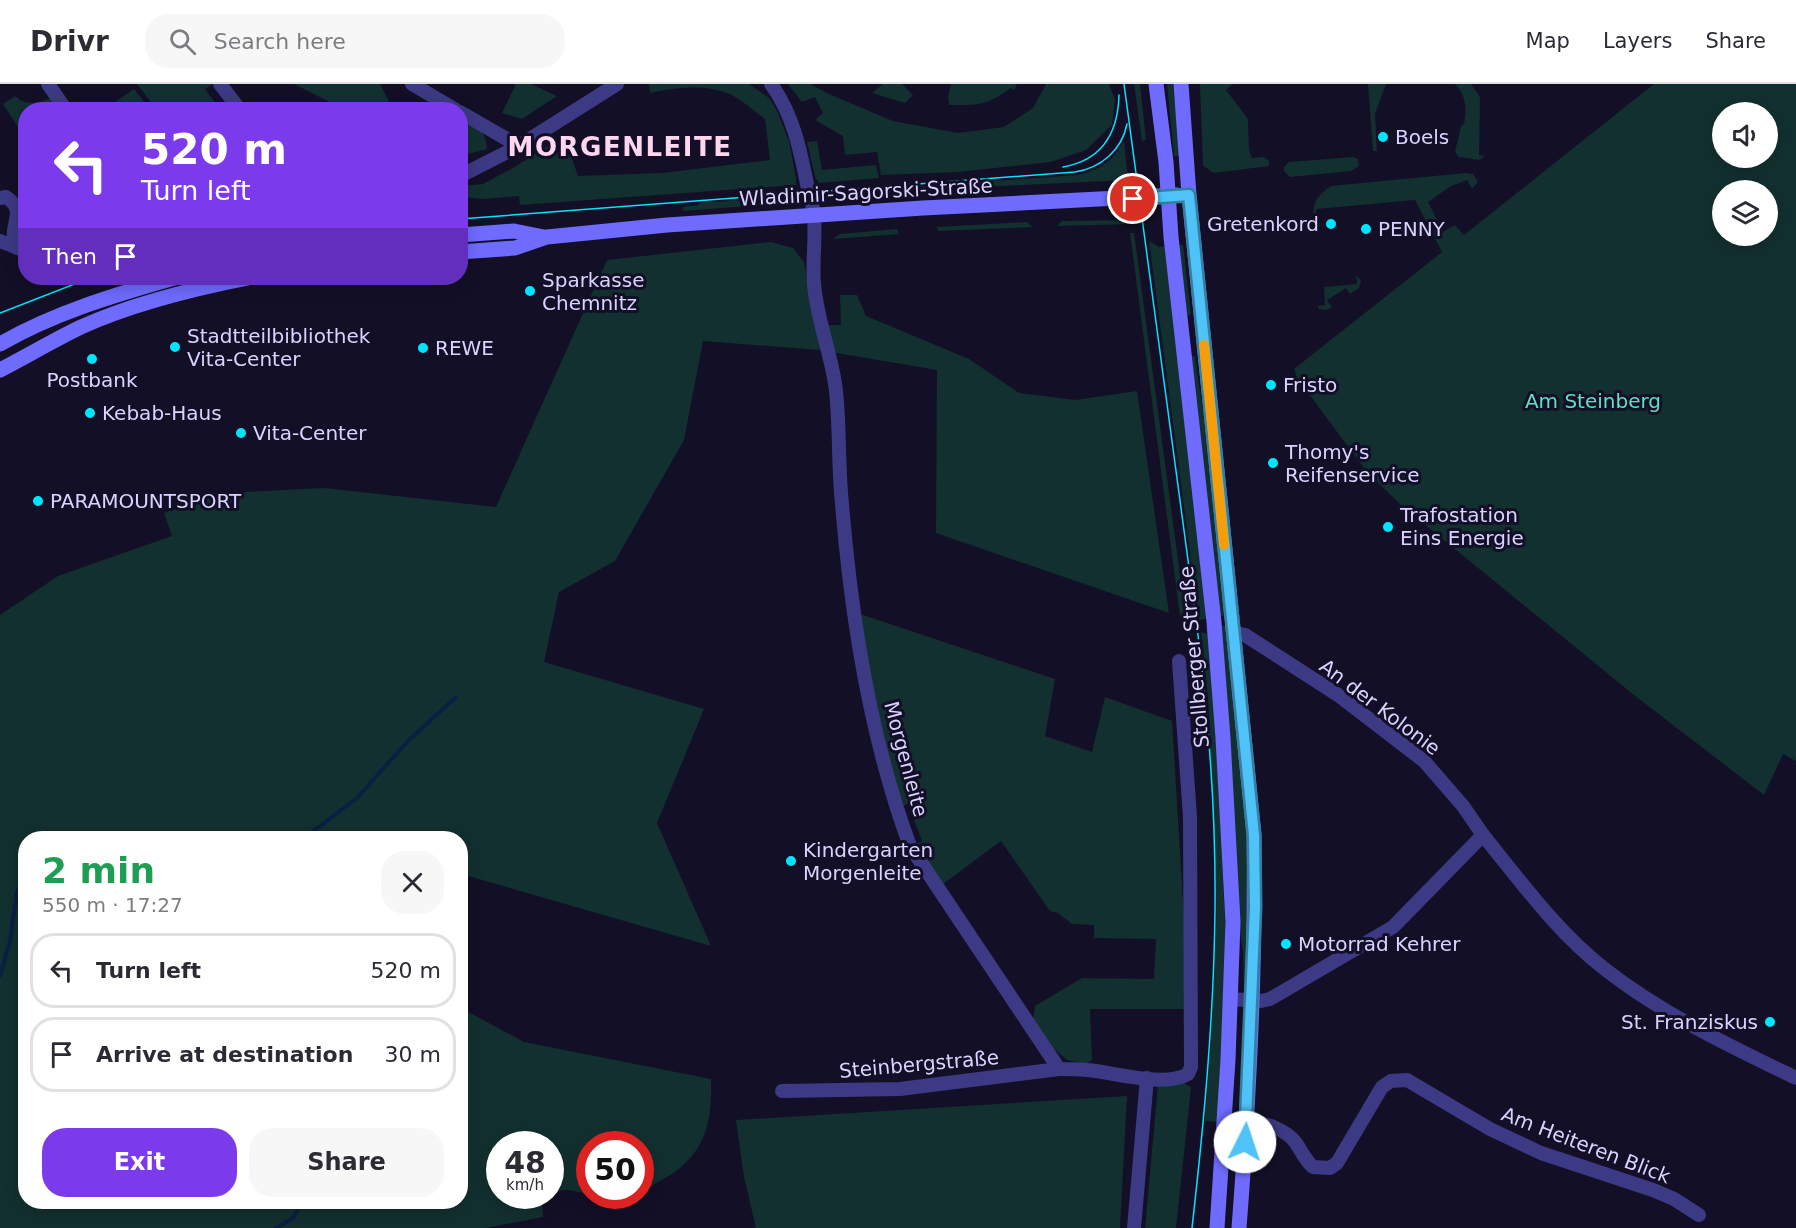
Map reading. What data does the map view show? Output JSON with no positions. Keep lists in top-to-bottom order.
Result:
{
  "streets": {
    "main road": ["Wladimir-Sagorski-Straße", "Stollberger Straße"],
    "street": [
      "An der Kolonie",
      "Morgenleite",
      "Steinbergstraße",
      "Am Heiteren Blick"
    ]
  },
  "crossings": [
    ["Wladimir-Sagorski-Straße", "Stollberger Straße"],
    ["Wladimir-Sagorski-Straße", "Morgenleite"],
    ["Stollberger Straße", "An der Kolonie"],
    ["Stollberger Straße", "Am Heiteren Blick"],
    ["Morgenleite", "Steinbergstraße"]
  ],
  "districts": ["MORGENLEITE"],
  "parks": ["Am Steinberg"],
  "places": [
    "Boels",
    "Gretenkord",
    "PENNY",
    "Sparkasse Chemnitz",
    "Stadtteilbibliothek Vita-Center",
    "REWE",
    "Postbank",
    "Fristo",
    "Kebab-Haus",
    "Vita-Center",
    "Thomy's Reifenservice",
    "PARAMOUNTSPORT",
    "Trafostation Eins Energie",
    "Kindergarten Morgenleite",
    "Motorrad Kehrer",
    "St. Franziskus"
  ],
  "page": {
    "header": "Drivr",
    "search": "Search here",
    "nav": ["Map", "Layers", "Share"],
    "turn": ["520 m", "Turn left"],
    "then": "Then",
    "heading": ["2 min", "550 m · 17:27"],
    "list": [
      {
        "name": "Turn left",
        "value": "520 m"
      },
      {
        "name": "Arrive at destination",
        "value": "30 m"
      }
    ],
    "buttons": ["Exit", "Share"],
    "speed": "48 km/h",
    "limit": "50"
  }
}
